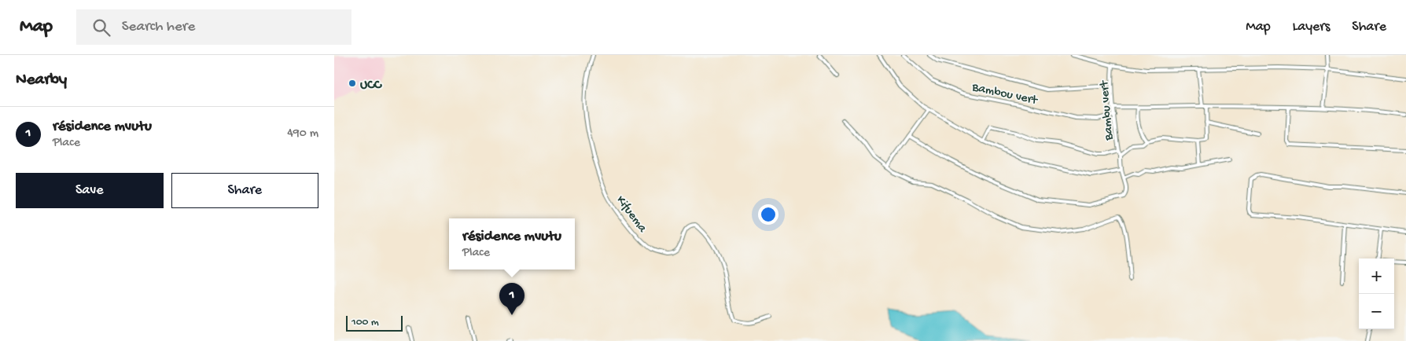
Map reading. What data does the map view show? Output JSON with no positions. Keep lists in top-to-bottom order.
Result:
{
  "streets": {
    "street": ["Bambou vert", "Bambu vert", "Kifuema"]
  },
  "crossings": [
    ["Bambou vert", "Bambu vert"]
  ],
  "places": ["UCC"],
  "scale_bar": "100 m",
  "page": {
    "header": "Map",
    "search": "Search here",
    "nav": ["Map", "Layers", "Share"],
    "heading": "Nearby",
    "list": [
      {
        "mark": "1",
        "name": "résidence mvutu",
        "note": "Place",
        "value": "490 m"
      }
    ],
    "buttons": ["Save", "Share"],
    "popup": ["résidence mvutu", "Place"],
    "map_buttons": ["+", "−"],
    "pins": "1",
    "scale": "100 m"
  }
}
